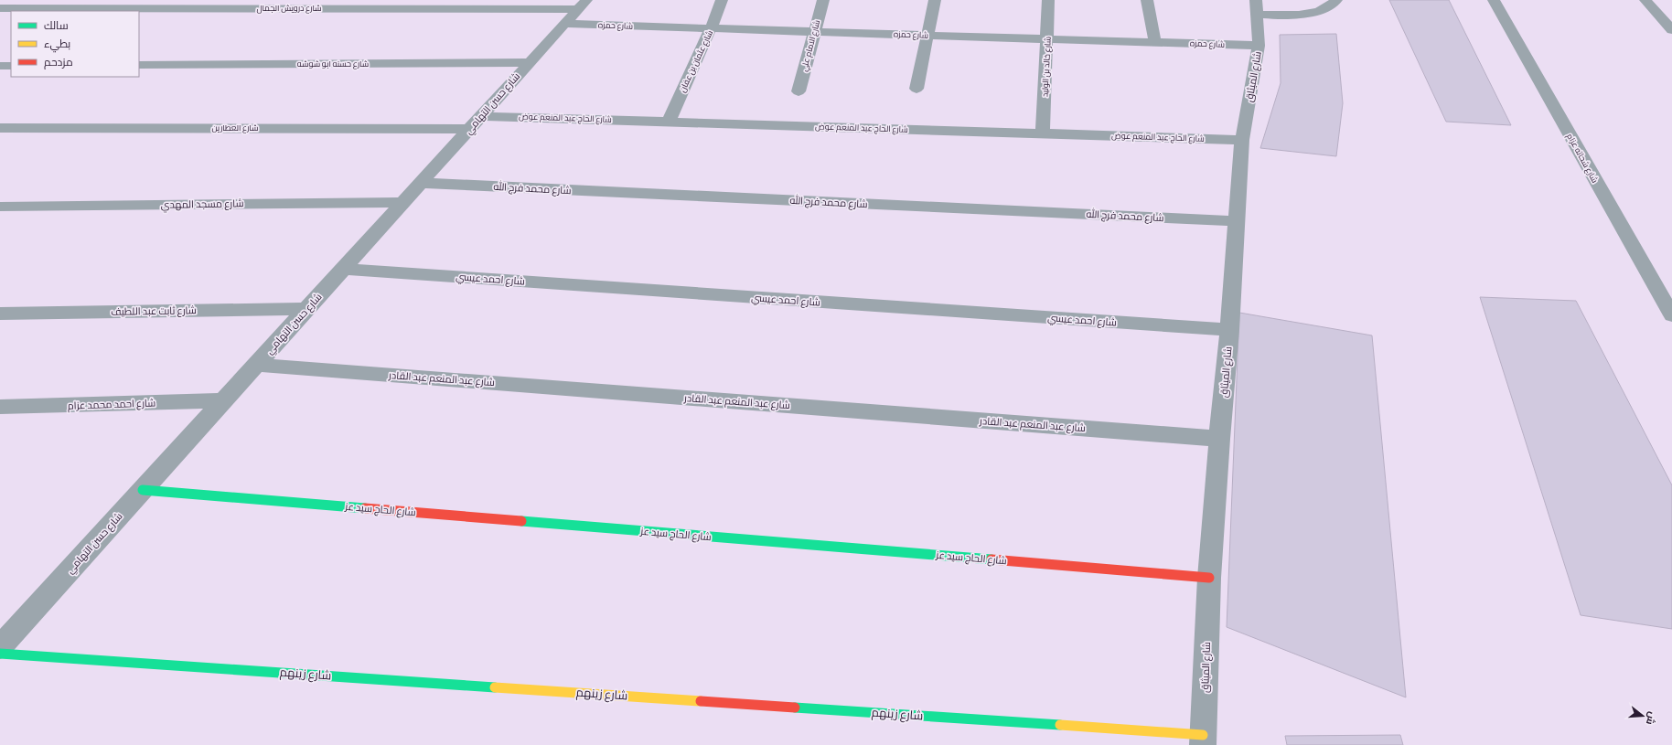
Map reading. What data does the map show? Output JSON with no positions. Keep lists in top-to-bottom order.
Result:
{
  "streets": {
    "street": [
      "شارع درويش الجمال",
      "شارع حمزه",
      "شارع الامام علي",
      "شارع عثمان بن عفان",
      "شارع حسنه ابو شوشه",
      "شارع خالد بن الوليد",
      "شارع الميثاق",
      "شارع حسن التهامي",
      "شارع الحاج عبد المنعم عوض",
      "شارع العطارين",
      "شارع شحاته عزام",
      "شارع محمد فرج الله",
      "شارع مسجد المهدي",
      "شارع احمد عيسي",
      "شارع ثابت عبد اللطيف",
      "شارع عبد المنعم عبد القادر",
      "شارع احمد محمد عزام",
      "شارع الحاج سيد عز",
      "شارع زينهم"
    ]
  },
  "crossings": [
    ["شارع درويش الجمال", "شارع حسن التهامي"],
    ["شارع حمزه", "شارع الامام علي"],
    ["شارع حمزه", "شارع عثمان بن عفان"],
    ["شارع حمزه", "شارع خالد بن الوليد"],
    ["شارع حمزه", "شارع الميثاق"],
    ["شارع حمزه", "شارع حسن التهامي"],
    ["شارع عثمان بن عفان", "شارع الحاج عبد المنعم عوض"],
    ["شارع حسنه ابو شوشه", "شارع حسن التهامي"],
    ["شارع خالد بن الوليد", "شارع الحاج عبد المنعم عوض"],
    ["شارع الميثاق", "شارع الحاج عبد المنعم عوض"],
    ["شارع الميثاق", "شارع محمد فرج الله"],
    ["شارع الميثاق", "شارع احمد عيسي"],
    ["شارع الميثاق", "شارع عبد المنعم عبد القادر"],
    ["شارع الميثاق", "شارع الحاج سيد عز"],
    ["شارع الميثاق", "شارع زينهم"],
    ["شارع حسن التهامي", "شارع الحاج عبد المنعم عوض"],
    ["شارع حسن التهامي", "شارع العطارين"],
    ["شارع حسن التهامي", "شارع محمد فرج الله"],
    ["شارع حسن التهامي", "شارع مسجد المهدي"],
    ["شارع حسن التهامي", "شارع احمد عيسي"],
    ["شارع حسن التهامي", "شارع ثابت عبد اللطيف"],
    ["شارع حسن التهامي", "شارع عبد المنعم عبد القادر"],
    ["شارع حسن التهامي", "شارع احمد محمد عزام"],
    ["شارع حسن التهامي", "شارع الحاج سيد عز"],
    ["شارع الحاج عبد المنعم عوض", "شارع العطارين"]
  ],
  "legend": ["سالك", "بطيء", "مزدحم"],
  "north": "right"
}
